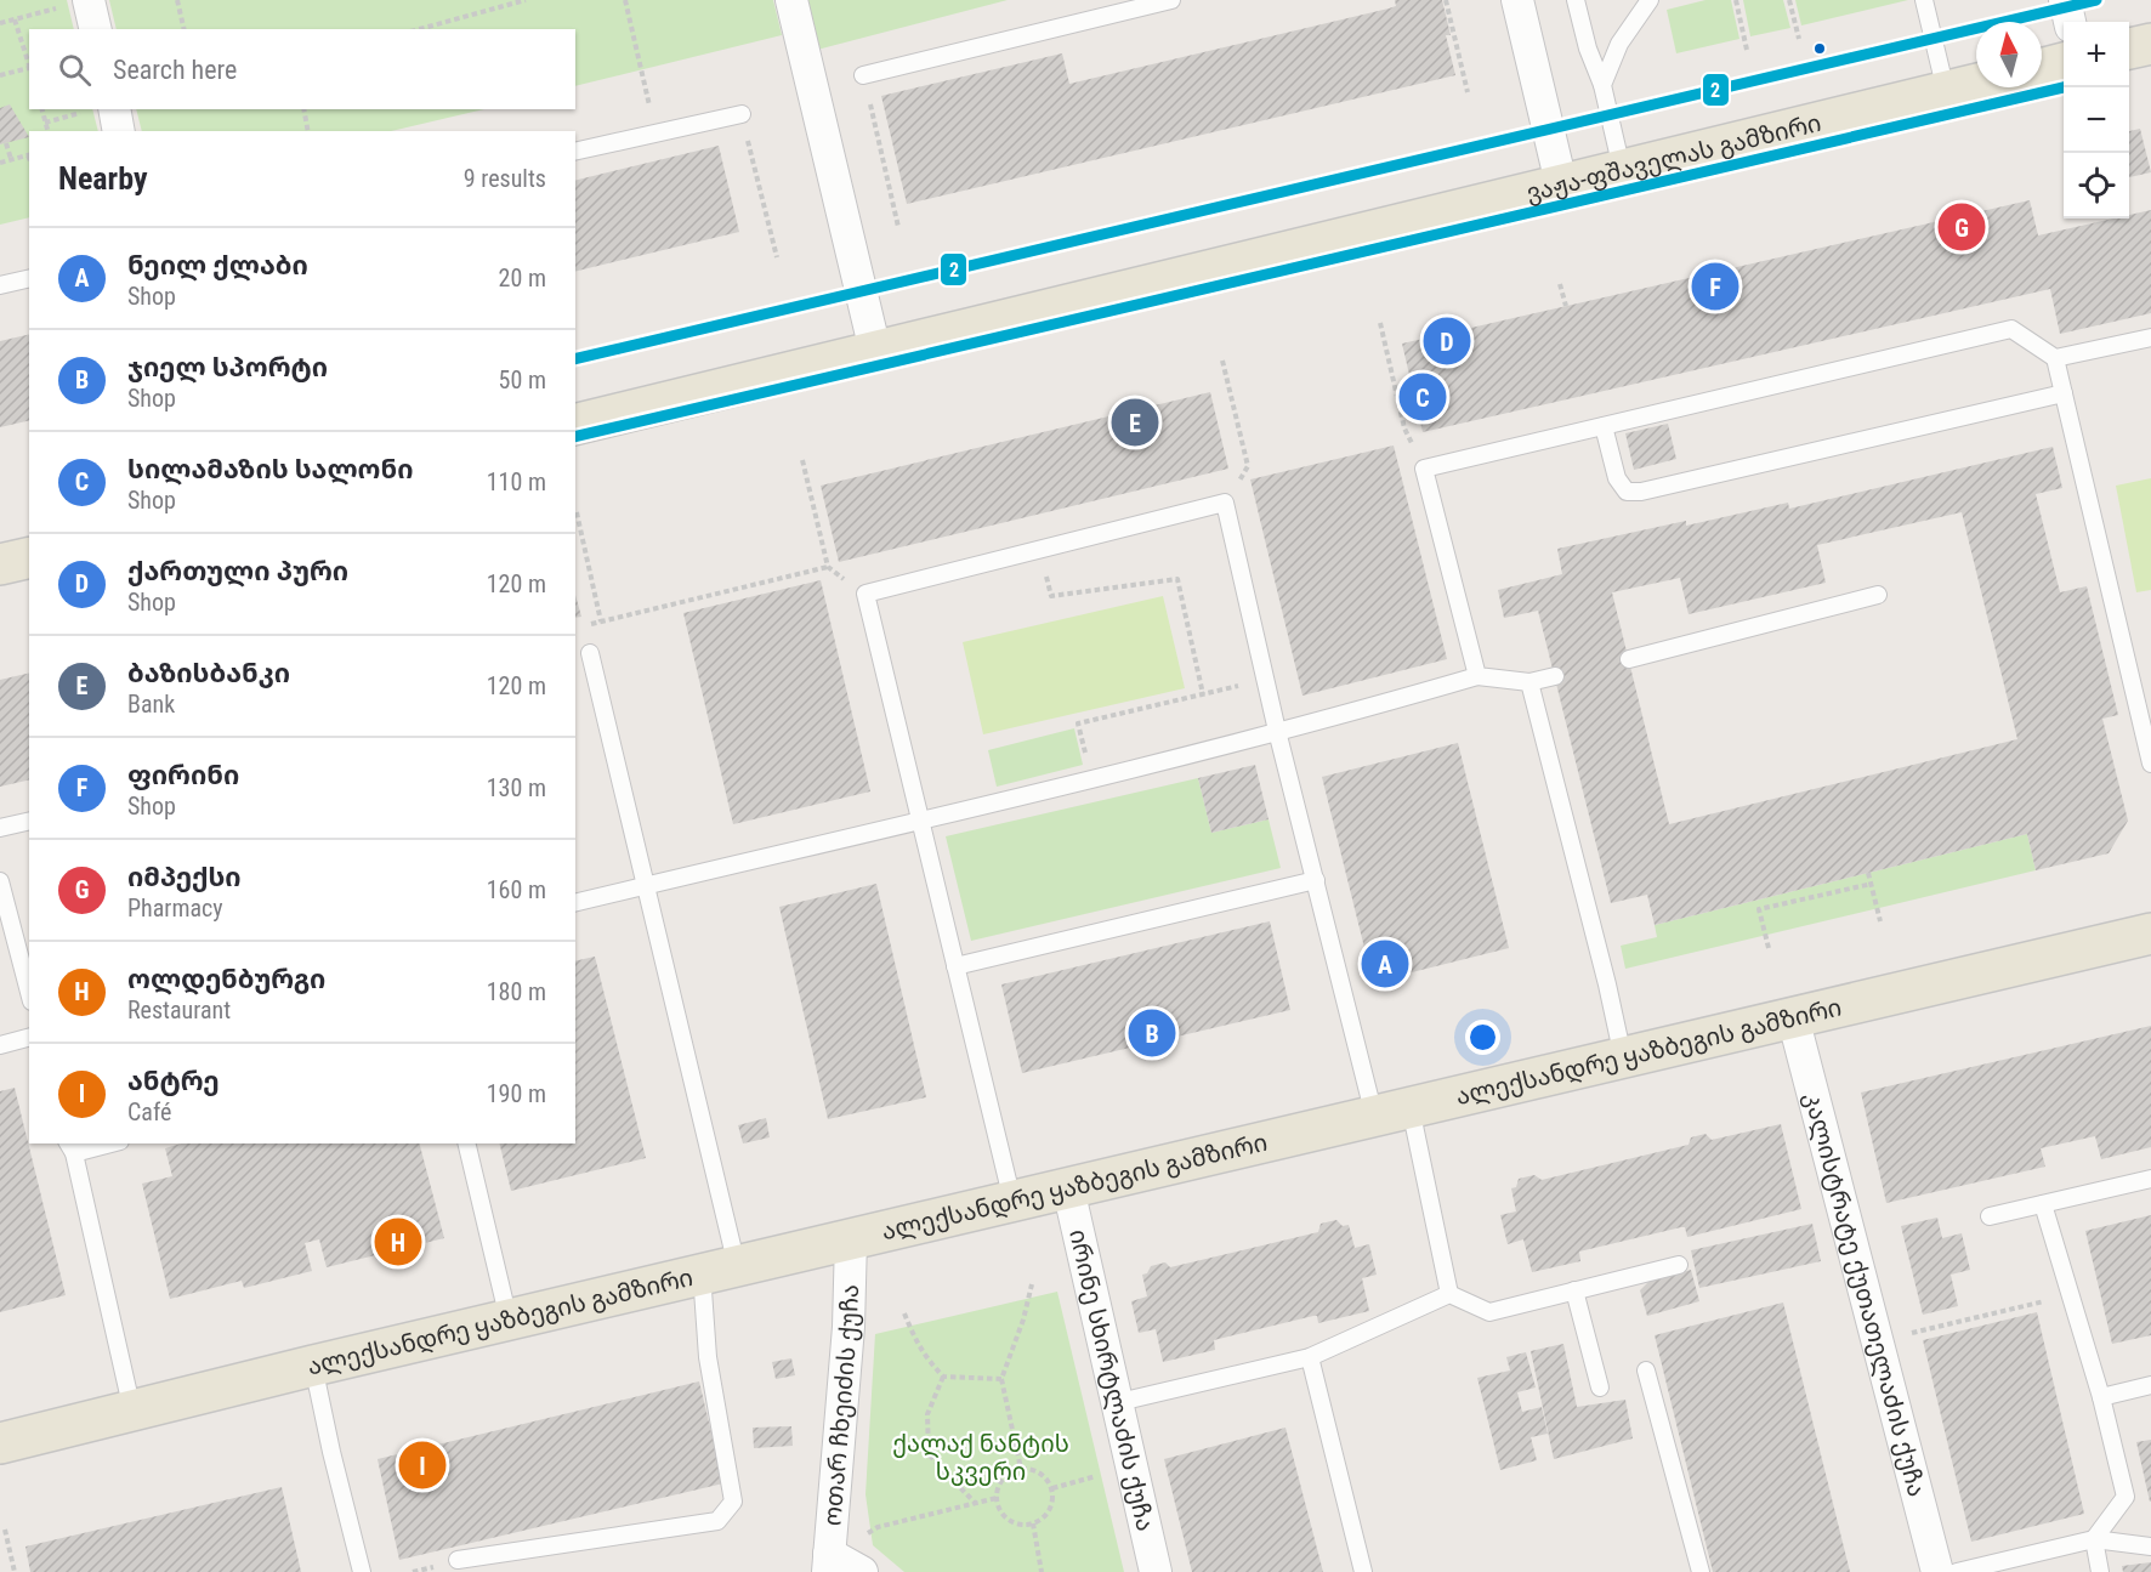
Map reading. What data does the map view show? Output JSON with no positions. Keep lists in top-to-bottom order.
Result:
{
  "streets": {
    "main road": ["ვაჟა-ფშაველას გამზირი", "ალექსანდრე ყაზბეგის გამზირი"],
    "street": ["კალისტრატე ქუთათელაძის ქუჩა", "ირინე სხირტლაძის ქუჩა", "ოთარ ჩხეიძის ქუჩა"]
  },
  "crossings": [
    ["ალექსანდრე ყაზბეგის გამზირი", "კალისტრატე ქუთათელაძის ქუჩა"],
    ["ალექსანდრე ყაზბეგის გამზირი", "ირინე სხირტლაძის ქუჩა"],
    ["ალექსანდრე ყაზბეგის გამზირი", "ოთარ ჩხეიძის ქუჩა"]
  ],
  "parks": ["ქალაქ ნანტის სკვერი"],
  "lines": ["transit line 2"],
  "north": "top",
  "page": {
    "map_buttons": ["+", "−"],
    "search": "Search here",
    "heading": ["Nearby", "9 results"],
    "pins": [
      "G",
      "F",
      "D",
      "C",
      "E",
      "A",
      "B",
      "H",
      "I"
    ],
    "list": [
      {
        "mark": "A",
        "name": "ნეილ ქლაბი",
        "note": "Shop",
        "value": "20 m"
      },
      {
        "mark": "B",
        "name": "ჯიელ სპორტი",
        "note": "Shop",
        "value": "50 m"
      },
      {
        "mark": "C",
        "name": "სილამაზის სალონი",
        "note": "Shop",
        "value": "110 m"
      },
      {
        "mark": "D",
        "name": "ქართული პური",
        "note": "Shop",
        "value": "120 m"
      },
      {
        "mark": "E",
        "name": "ბაზისბანკი",
        "note": "Bank",
        "value": "120 m"
      },
      {
        "mark": "F",
        "name": "ფირინი",
        "note": "Shop",
        "value": "130 m"
      },
      {
        "mark": "G",
        "name": "იმპექსი",
        "note": "Pharmacy",
        "value": "160 m"
      },
      {
        "mark": "H",
        "name": "ოლდენბურგი",
        "note": "Restaurant",
        "value": "180 m"
      },
      {
        "mark": "I",
        "name": "ანტრე",
        "note": "Café",
        "value": "190 m"
      }
    ]
  }
}
